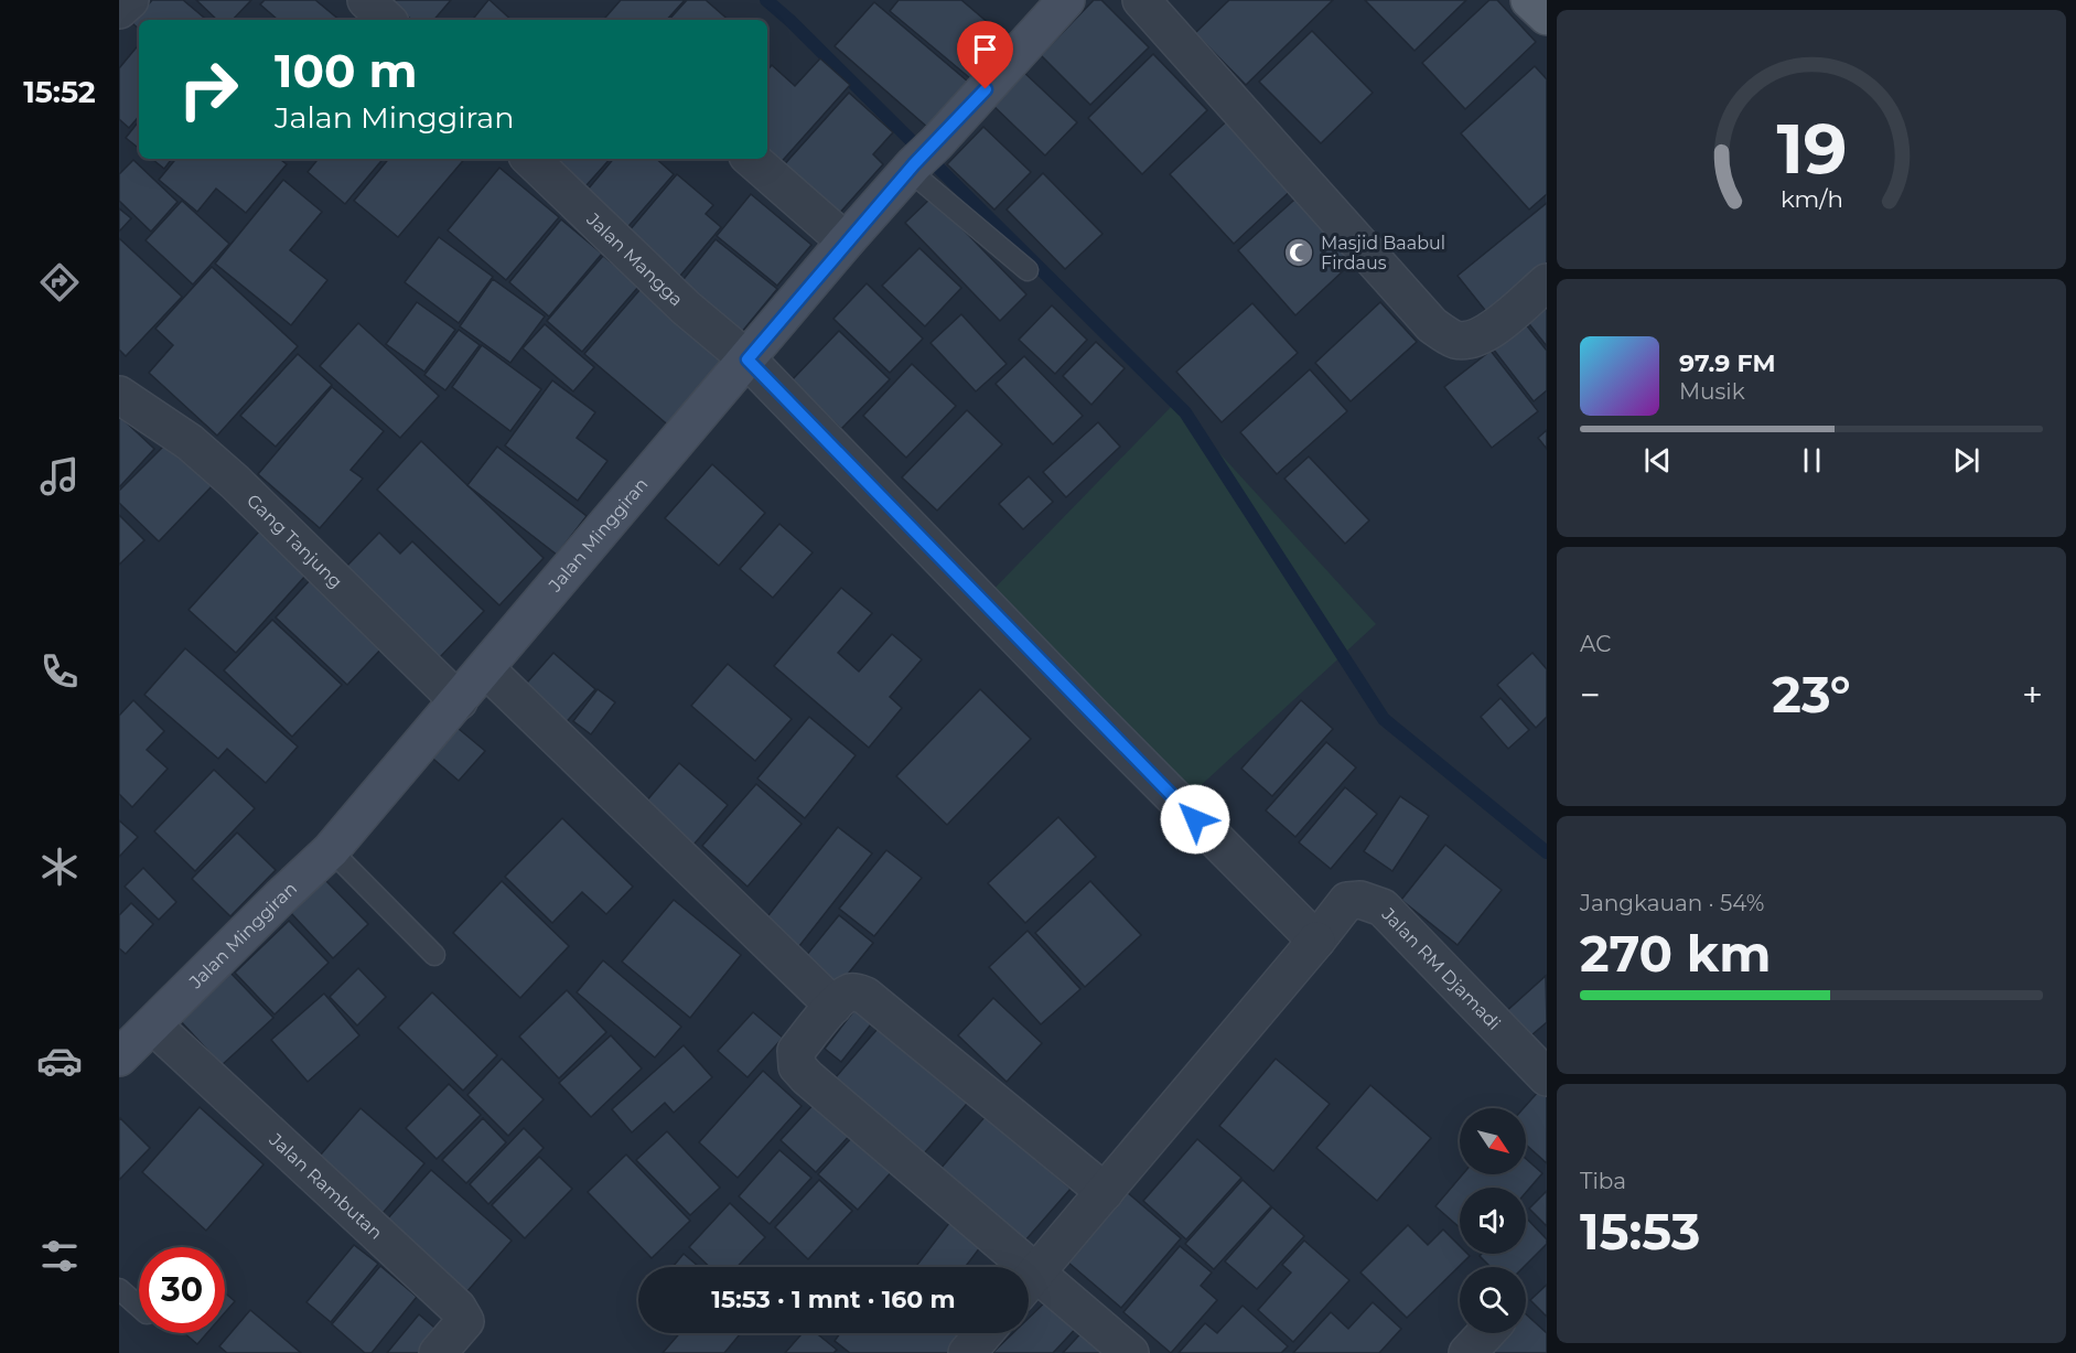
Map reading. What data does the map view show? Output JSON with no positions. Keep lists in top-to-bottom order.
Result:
{
  "streets": {
    "street": [
      "Jalan Mangga",
      "Jalan Minggiran",
      "Gang Tanjung",
      "Jalan RM Djamadi",
      "Jalan Rambutan"
    ]
  },
  "crossings": [
    ["Jalan Mangga", "Jalan Minggiran"],
    ["Jalan Minggiran", "Gang Tanjung"],
    ["Jalan Minggiran", "Jalan Rambutan"]
  ],
  "places": {
    "mosque": ["Masjid Baabul Firdaus"]
  },
  "north": "bottom right",
  "page": {
    "tabs": "15:52",
    "turn": ["100 m", "Jalan Minggiran"],
    "song": ["97.9 FM", "Musik"],
    "tile": [
      "AC",
      ["Jangkauan · 54%", "270 km"],
      ["Tiba", "15:53"]
    ],
    "heat": ["−", "23°", "+"],
    "limit": "30",
    "trip": "15:53 · 1 mnt · 160 m",
    "gauge": ["19", "km/h"]
  }
}
